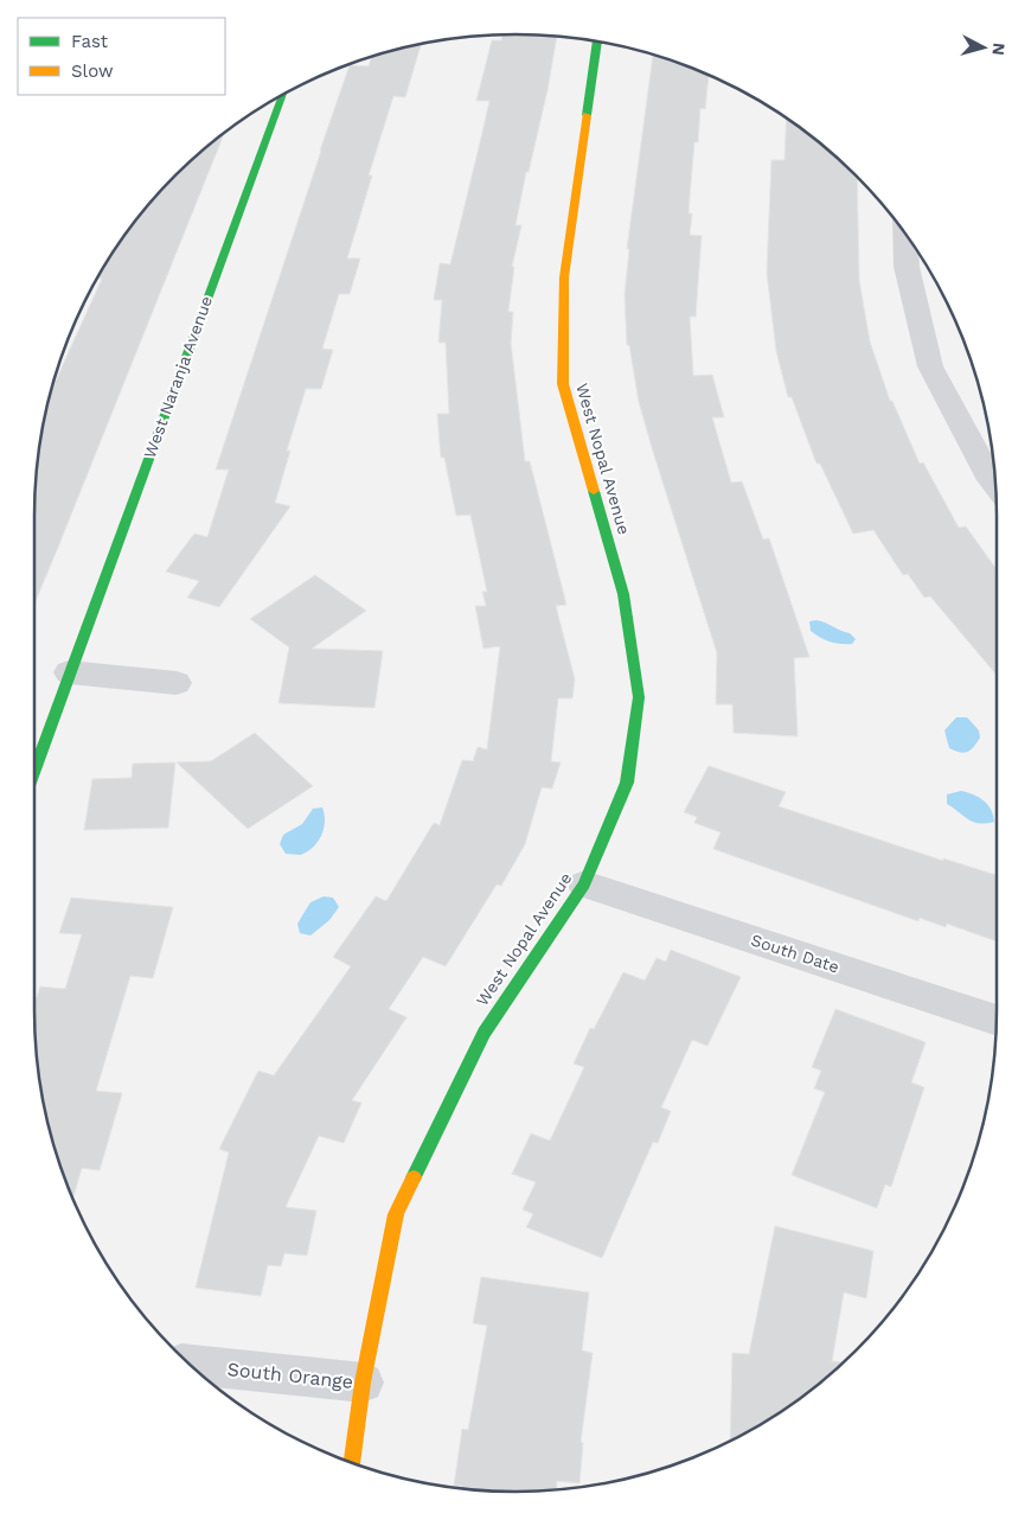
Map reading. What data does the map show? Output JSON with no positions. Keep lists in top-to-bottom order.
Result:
{
  "streets": {
    "street": [
      "West Naranja Avenue",
      "West Nopal Avenue",
      "South Date",
      "South Orange"
    ]
  },
  "crossings": [
    ["West Nopal Avenue", "South Date"],
    ["West Nopal Avenue", "South Orange"]
  ],
  "legend": ["Fast", "Slow"],
  "north": "right"
}
